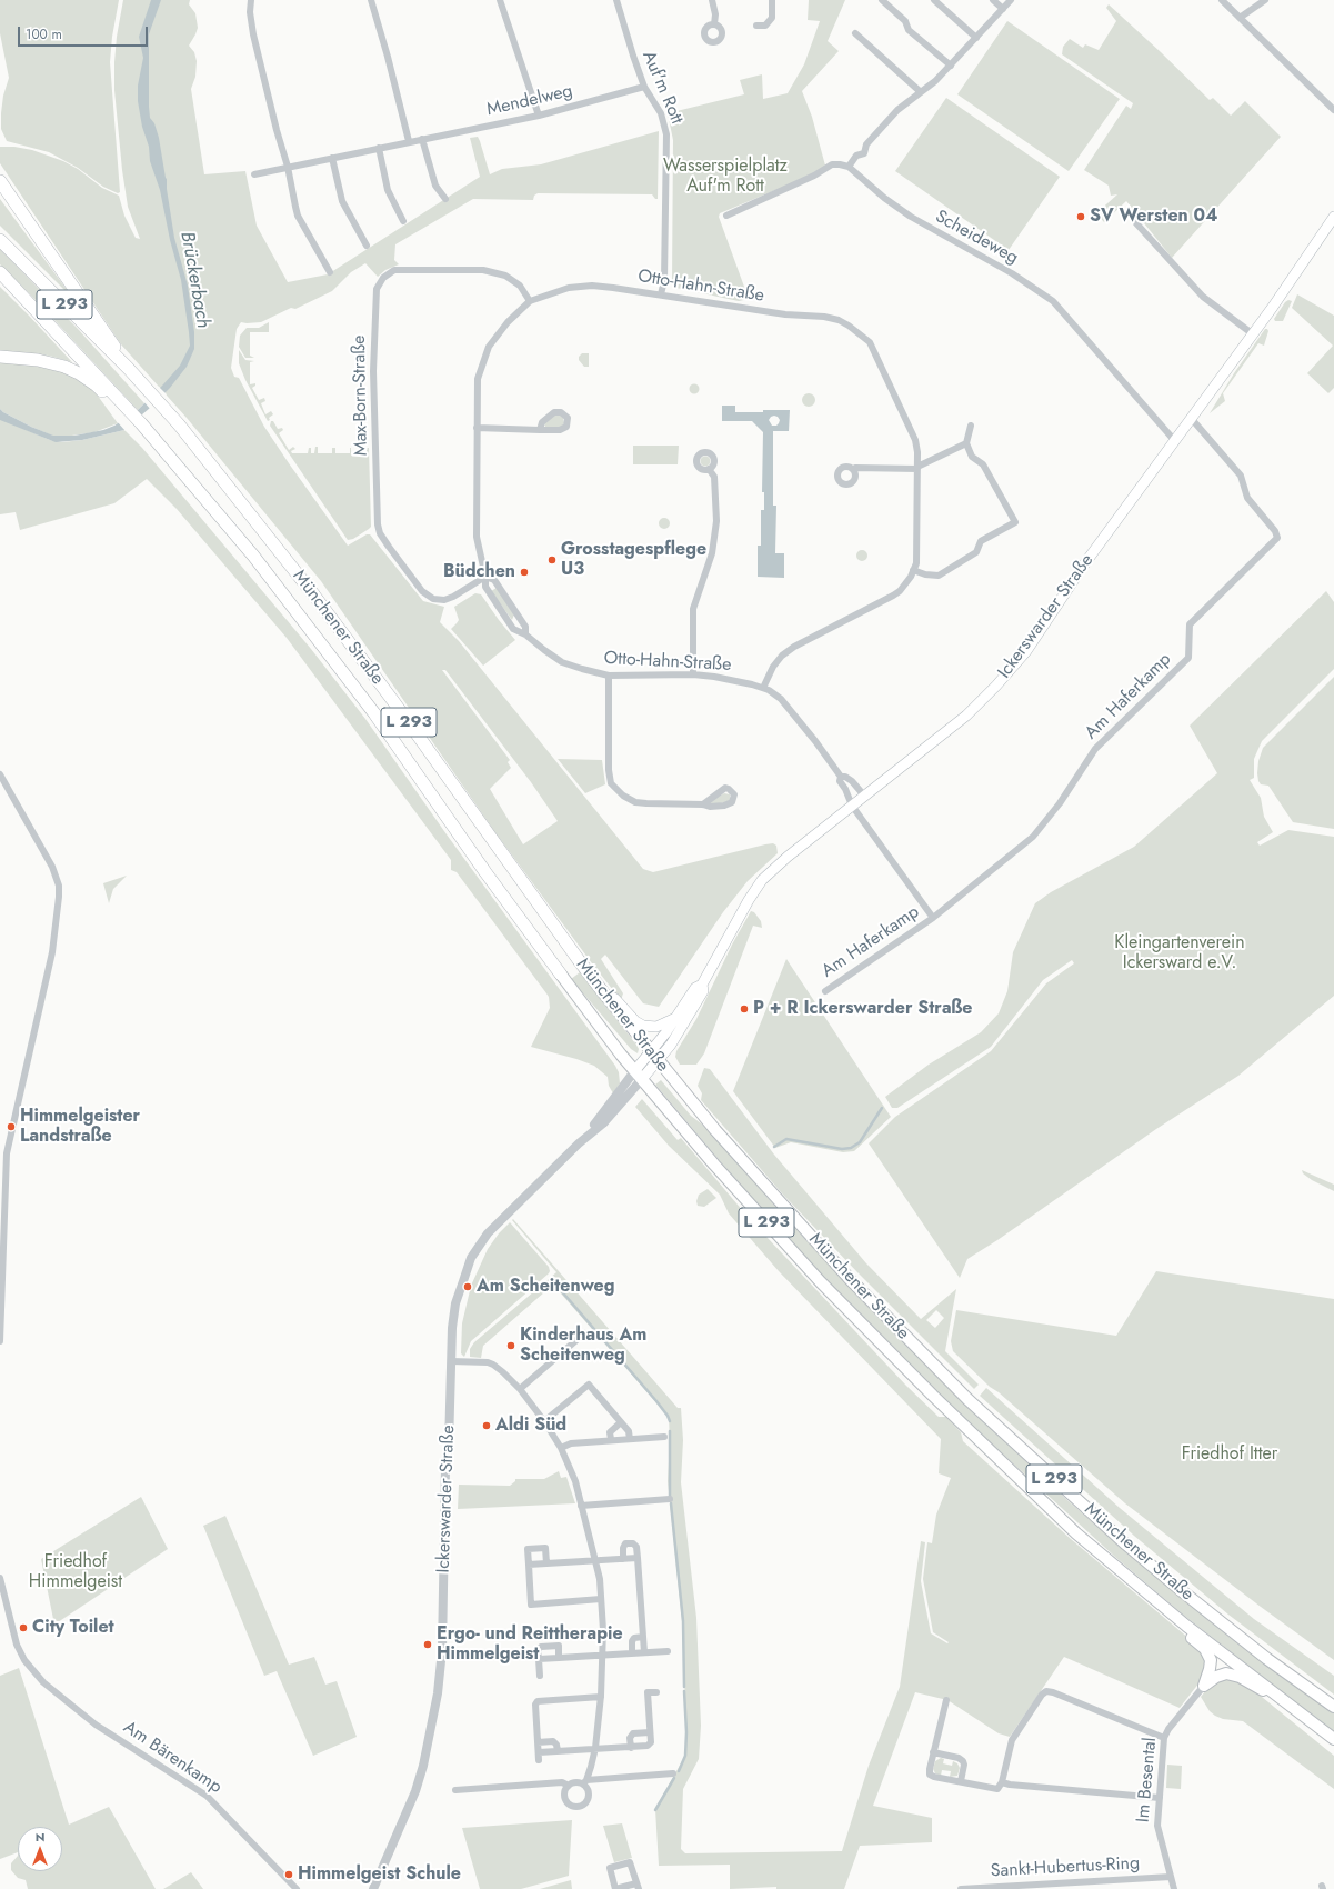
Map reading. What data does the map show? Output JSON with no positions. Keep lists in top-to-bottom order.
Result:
{
  "streets": {
    "highway": ["L 293", "Münchener Straße"],
    "main road": ["Ickerswarder Straße"],
    "street": [
      "Auf'm Rott",
      "Mendelweg",
      "Scheideweg",
      "Otto-Hahn-Straße",
      "Max-Born-Straße",
      "Am Haferkamp",
      "Am Bärenkamp",
      "Im Besental",
      "Sankt-Hubertus-Ring"
    ]
  },
  "crossings": [
    ["Auf'm Rott", "Mendelweg"],
    ["Auf'm Rott", "Otto-Hahn-Straße"],
    ["Scheideweg", "Ickerswarder Straße"],
    ["Otto-Hahn-Straße", "Max-Born-Straße"],
    ["Otto-Hahn-Straße", "Ickerswarder Straße"],
    ["Otto-Hahn-Straße", "Am Haferkamp"],
    ["Ickerswarder Straße", "Münchener Straße"],
    ["Ickerswarder Straße", "Am Haferkamp"],
    ["Im Besental", "Sankt-Hubertus-Ring"]
  ],
  "water": ["Brückerbach"],
  "parks": [
    "Wasserspielplatz Auf'm Rott",
    "Kleingartenverein Ickersward e.V.",
    "Friedhof Itter",
    "Friedhof Himmelgeist"
  ],
  "places": [
    "SV Wersten 04",
    "Grosstagespflege U3",
    "Büdchen",
    "P + R Ickerswarder Straße",
    "Himmelgeister Landstraße",
    "Am Scheitenweg",
    "Kinderhaus Am Scheitenweg",
    "Aldi Süd",
    "City Toilet",
    "Ergo- und Reittherapie Himmelgeist",
    "Himmelgeist Schule"
  ],
  "scale_bar": "100 m",
  "north": "top"
}
